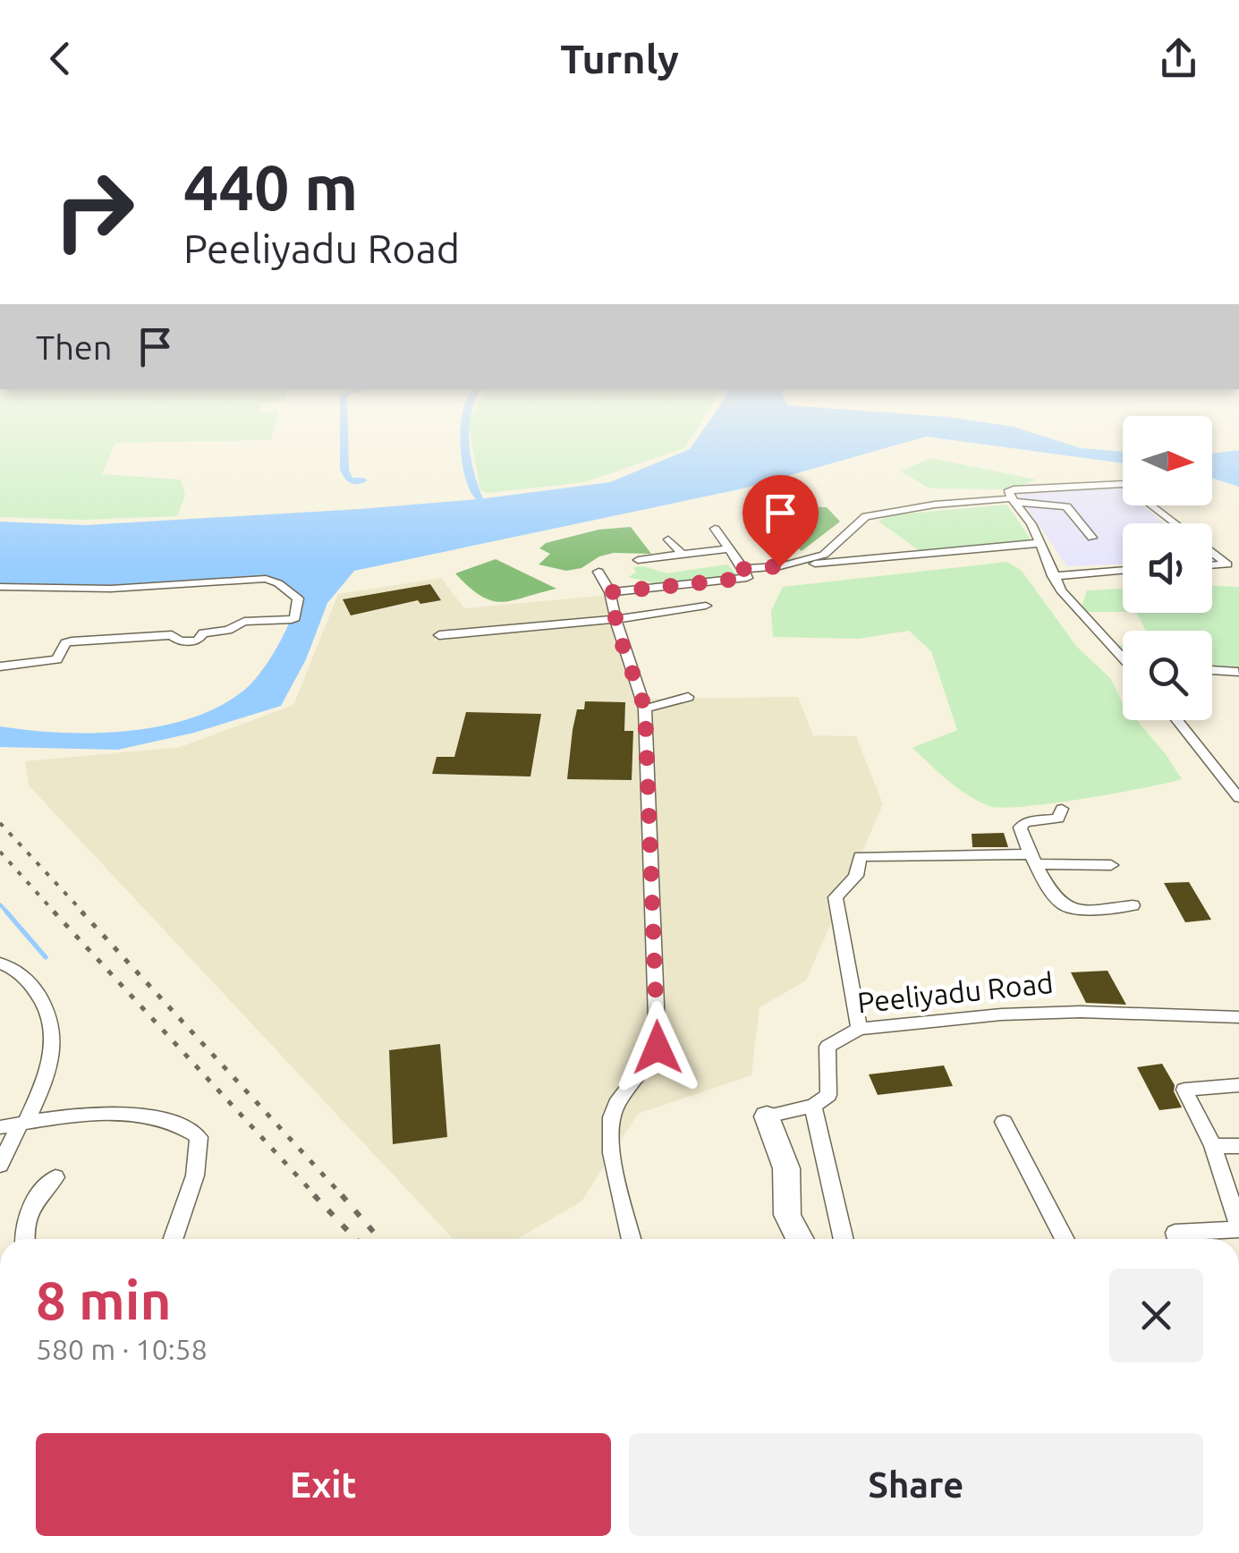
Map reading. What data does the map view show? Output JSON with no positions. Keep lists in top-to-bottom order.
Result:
{
  "streets": {
    "street": ["Peeliyadu Road"]
  },
  "north": "right",
  "page": {
    "header": "Turnly",
    "turn": ["440 m", "Peeliyadu Road"],
    "then": "Then",
    "heading": ["8 min", "580 m · 10:58"],
    "buttons": ["Exit", "Share"]
  }
}
